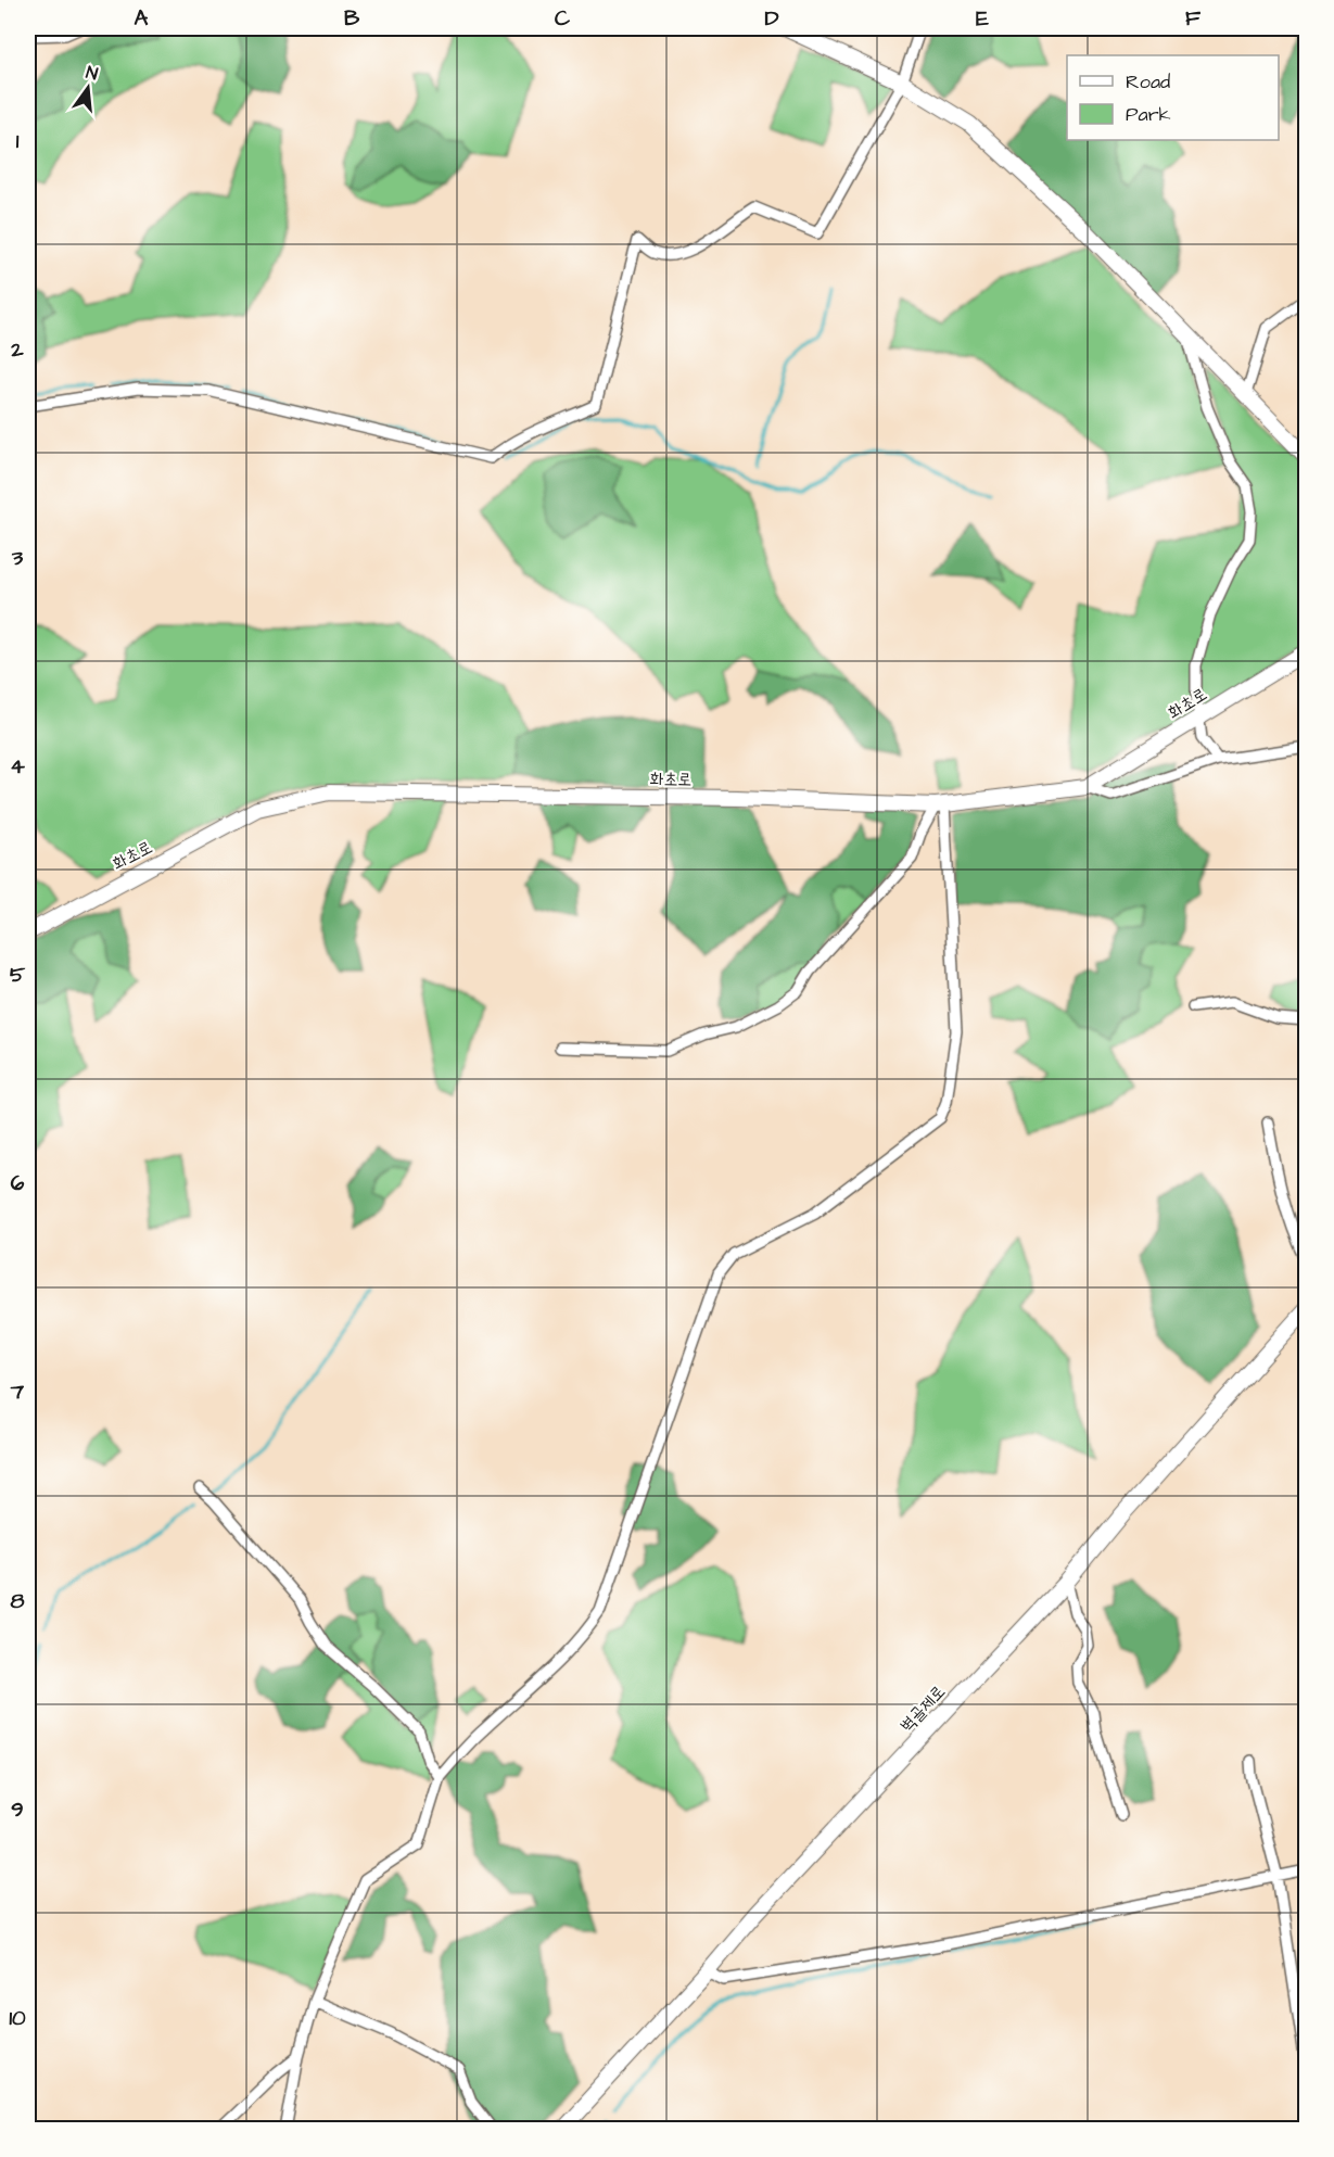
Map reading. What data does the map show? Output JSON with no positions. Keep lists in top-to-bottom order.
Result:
{
  "streets": {
    "street": ["화초로", "벽골제로"]
  },
  "legend": ["Road", "Park"],
  "north": "top",
  "grid": {
    "columns": [
      "A",
      "B",
      "C",
      "D",
      "E",
      "F"
    ],
    "rows": [
      "1",
      "2",
      "3",
      "4",
      "5",
      "6",
      "7",
      "8",
      "9",
      "10"
    ]
  }
}
